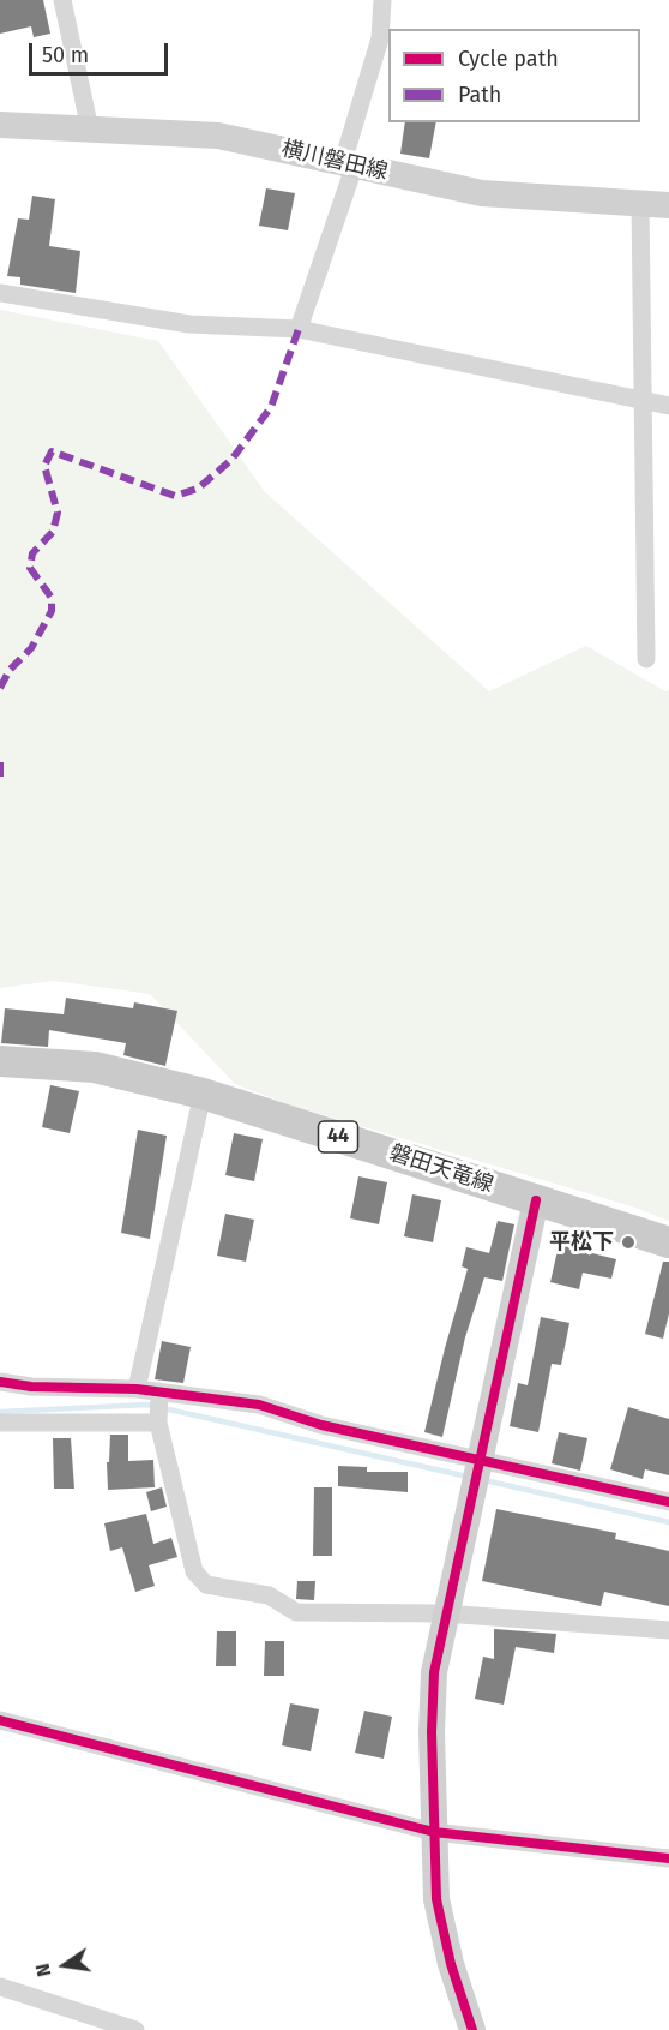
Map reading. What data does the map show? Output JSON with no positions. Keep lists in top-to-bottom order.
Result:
{
  "streets": {
    "main road": ["44", "磐田天竜線"],
    "street": ["横川磐田線"]
  },
  "places": ["平松下"],
  "legend": ["Cycle path", "Path"],
  "scale_bar": "50 m",
  "north": "left"
}
